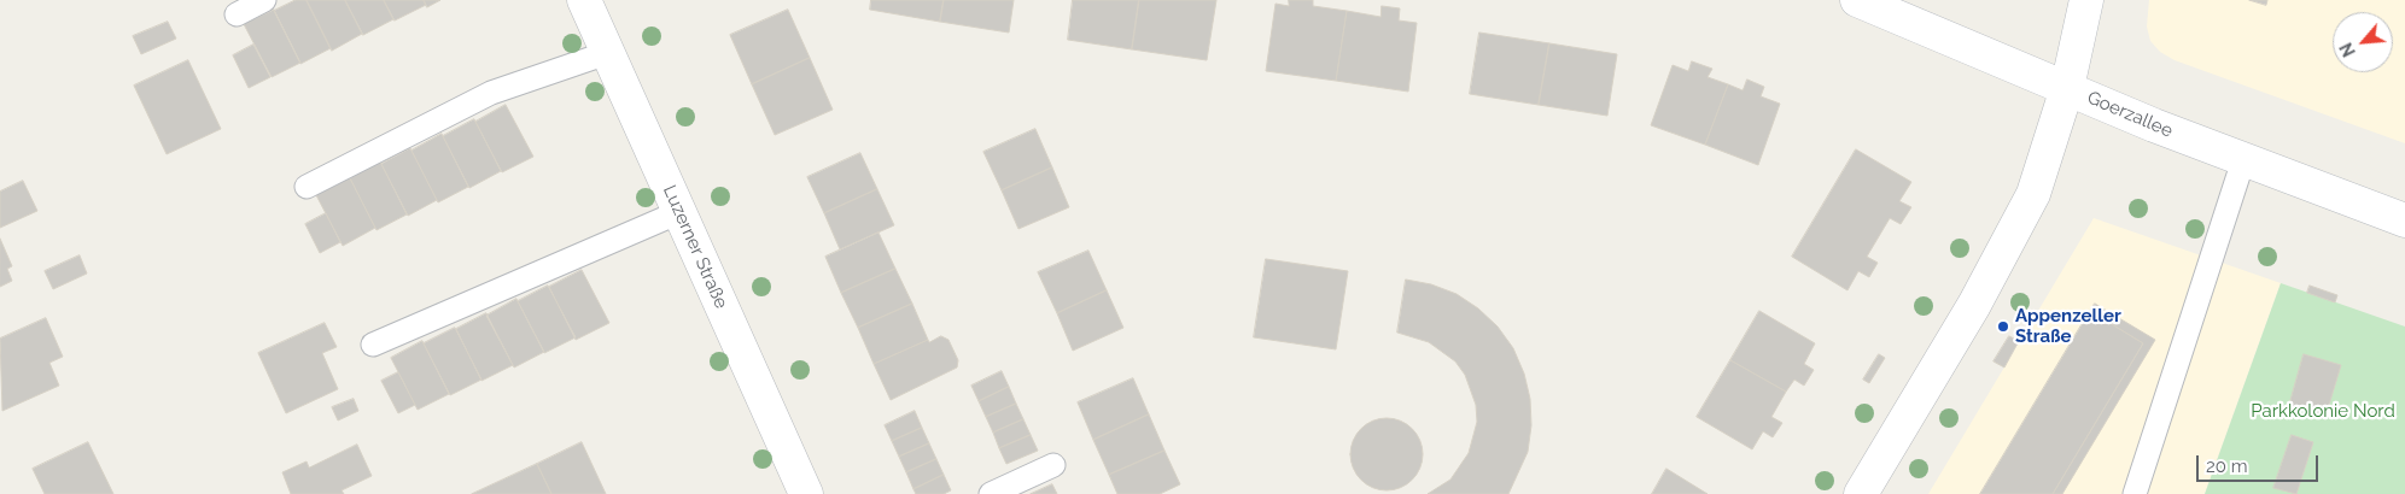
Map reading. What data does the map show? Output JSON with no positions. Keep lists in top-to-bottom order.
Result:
{
  "streets": {
    "street": ["Goerzallee", "Luzerner Straße"]
  },
  "parks": ["Parkkolonie Nord"],
  "places": ["Appenzeller Straße"],
  "scale_bar": "20 m",
  "north": "bottom left"
}
